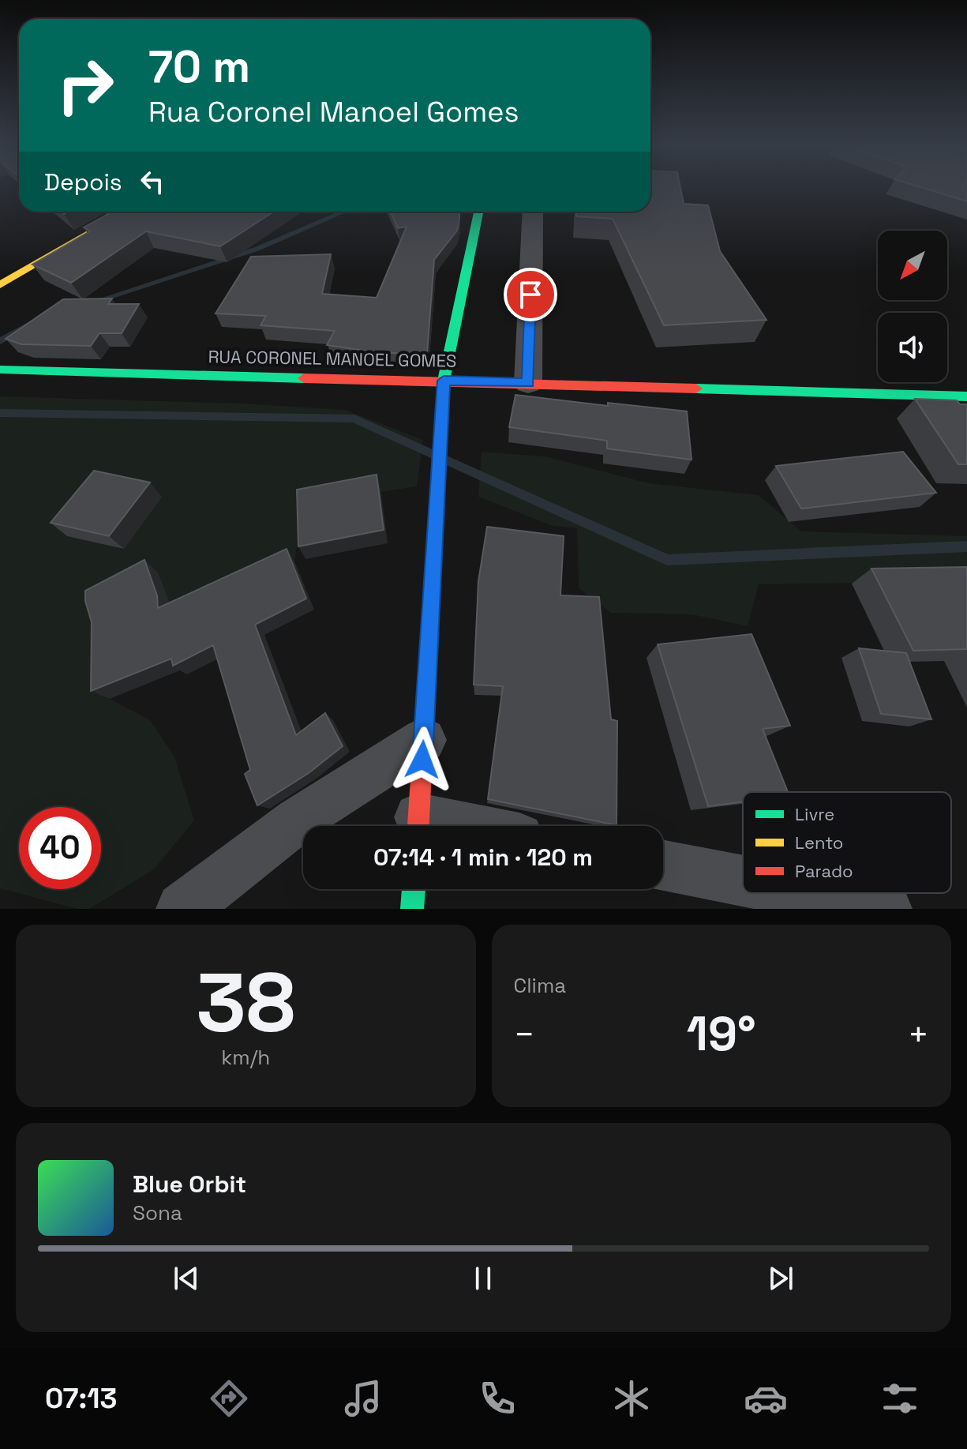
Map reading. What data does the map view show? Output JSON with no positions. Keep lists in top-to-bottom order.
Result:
{
  "streets": {
    "street": ["RUA CORONEL MANOEL GOMES"]
  },
  "legend": ["Livre", "Lento", "Parado"],
  "north": "bottom left",
  "page": {
    "turn": ["70 m", "Rua Coronel Manoel Gomes"],
    "then": "Depois",
    "limit": "40",
    "trip": "07:14 · 1 min · 120 m",
    "tile": [
      ["38", "km/h"],
      "Clima"
    ],
    "heat": ["−", "19°", "+"],
    "song": ["Blue Orbit", "Sona"],
    "tabs": "07:13"
  }
}
